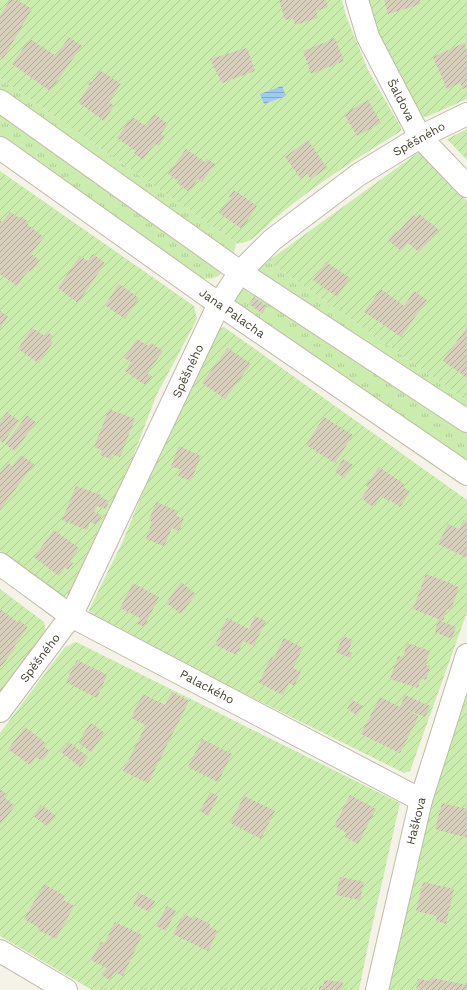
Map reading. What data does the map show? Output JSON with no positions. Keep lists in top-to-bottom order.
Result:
{
  "streets": {
    "street": [
      "Šaldova",
      "Spěšného",
      "Jana Palacha",
      "Palackého",
      "Haškova"
    ]
  },
  "crossings": [
    ["Šaldova", "Spěšného"],
    ["Spěšného", "Jana Palacha"],
    ["Spěšného", "Palackého"],
    ["Palackého", "Haškova"]
  ]
}
